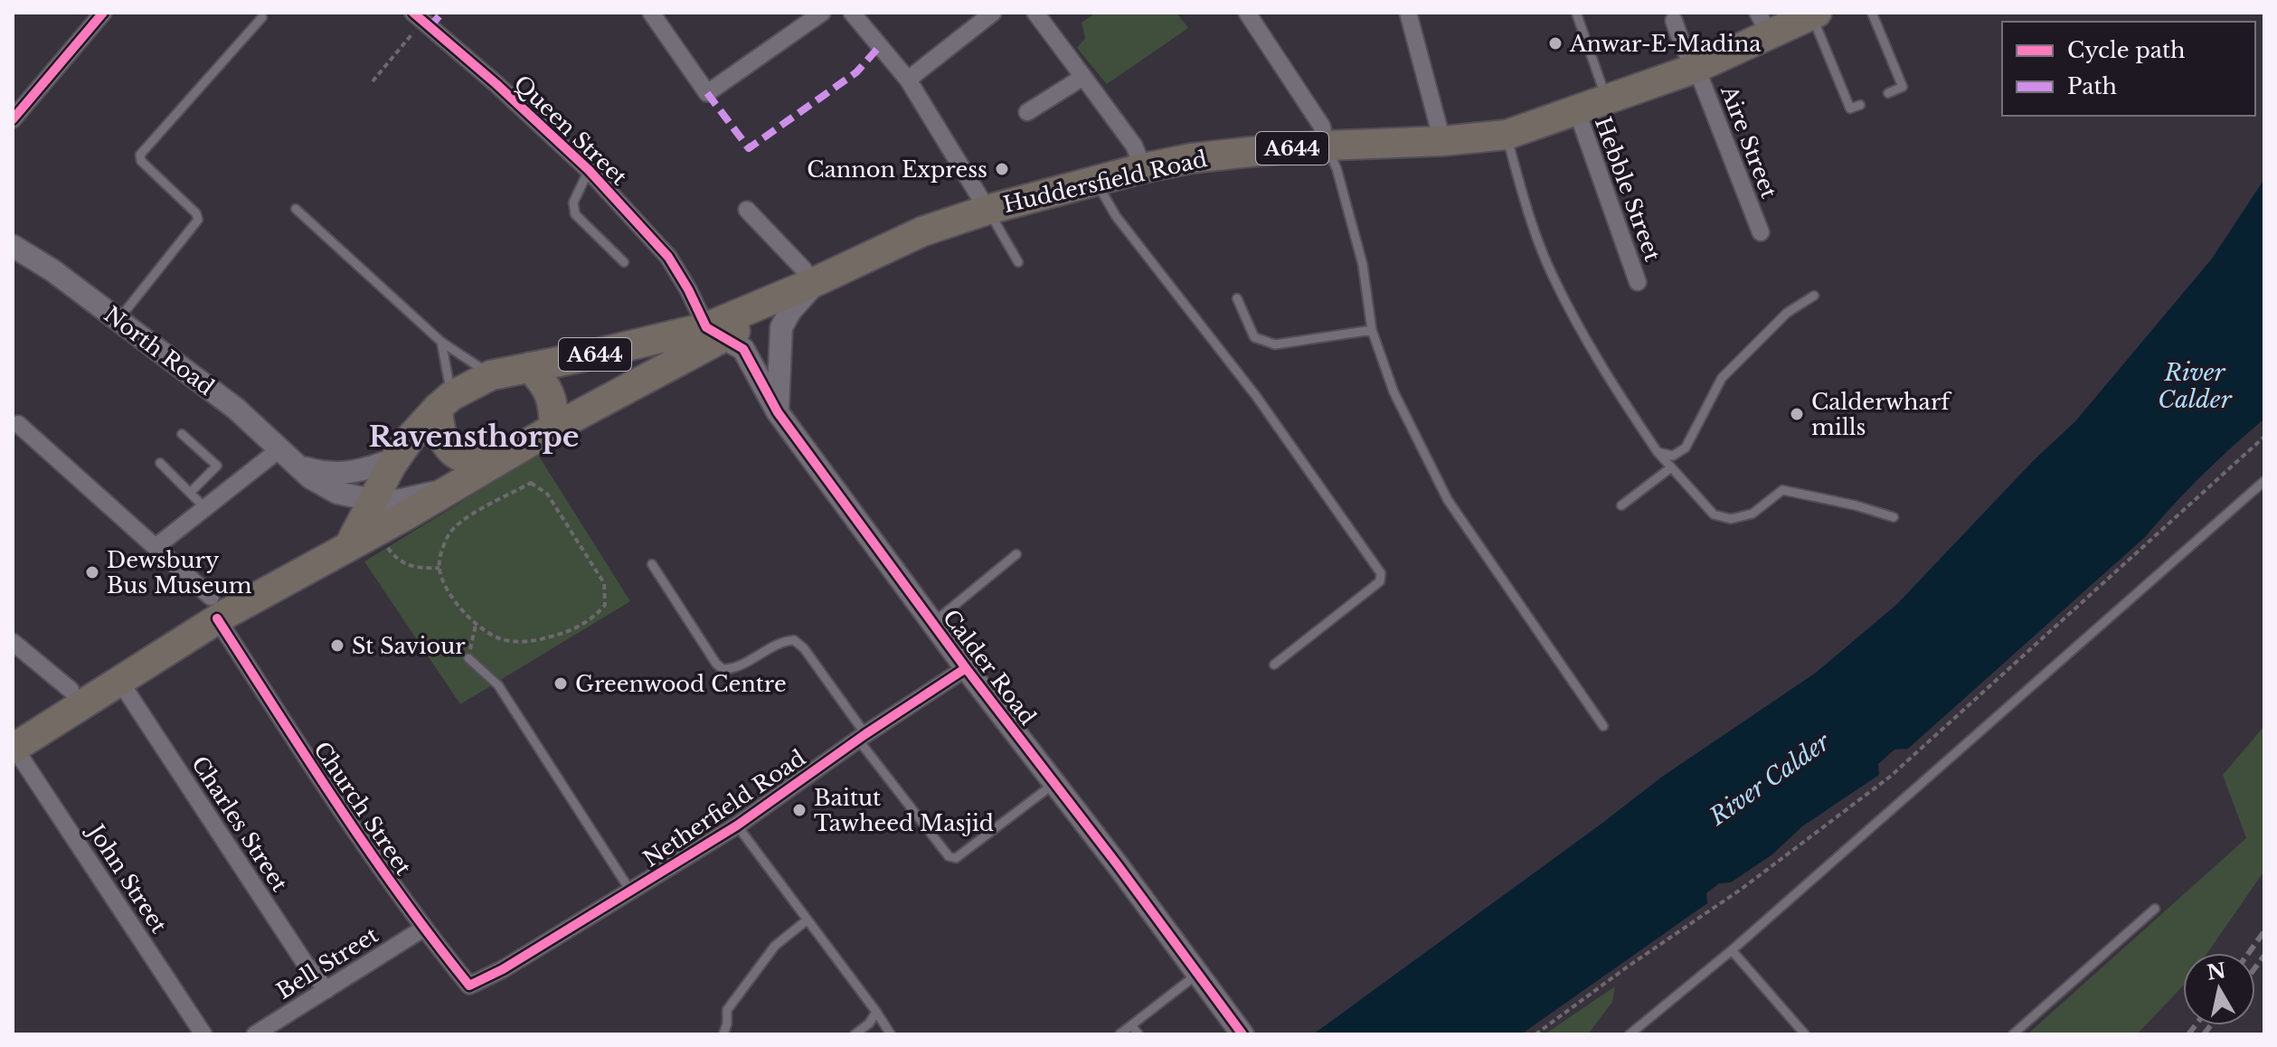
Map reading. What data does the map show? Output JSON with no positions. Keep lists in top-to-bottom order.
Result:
{
  "streets": {
    "highway": ["A644", "Huddersfield Road"],
    "street": [
      "Queen Street",
      "Aire Street",
      "Hebble Street",
      "North Road",
      "Calder Road",
      "Church Street",
      "Netherfield Road",
      "Charles Street",
      "John Street",
      "Bell Street"
    ]
  },
  "crossings": [
    ["Queen Street", "Huddersfield Road"],
    ["Queen Street", "Calder Road"],
    ["Aire Street", "Huddersfield Road"],
    ["A644", "Huddersfield Road"],
    ["Huddersfield Road", "Hebble Street"],
    ["Huddersfield Road", "North Road"],
    ["Huddersfield Road", "Calder Road"],
    ["Huddersfield Road", "Church Street"],
    ["Huddersfield Road", "Charles Street"],
    ["Huddersfield Road", "John Street"],
    ["Calder Road", "Netherfield Road"],
    ["Church Street", "Netherfield Road"],
    ["Church Street", "Bell Street"],
    ["Charles Street", "Bell Street"]
  ],
  "districts": ["Ravensthorpe"],
  "water": ["River Calder"],
  "places": [
    "Anwar-E-Madina",
    "Cannon Express",
    "Calderwharf mills",
    "Dewsbury Bus Museum",
    "St Saviour",
    "Greenwood Centre",
    "Baitut Tawheed Masjid"
  ],
  "legend": ["Cycle path", "Path"],
  "north": "top"
}
